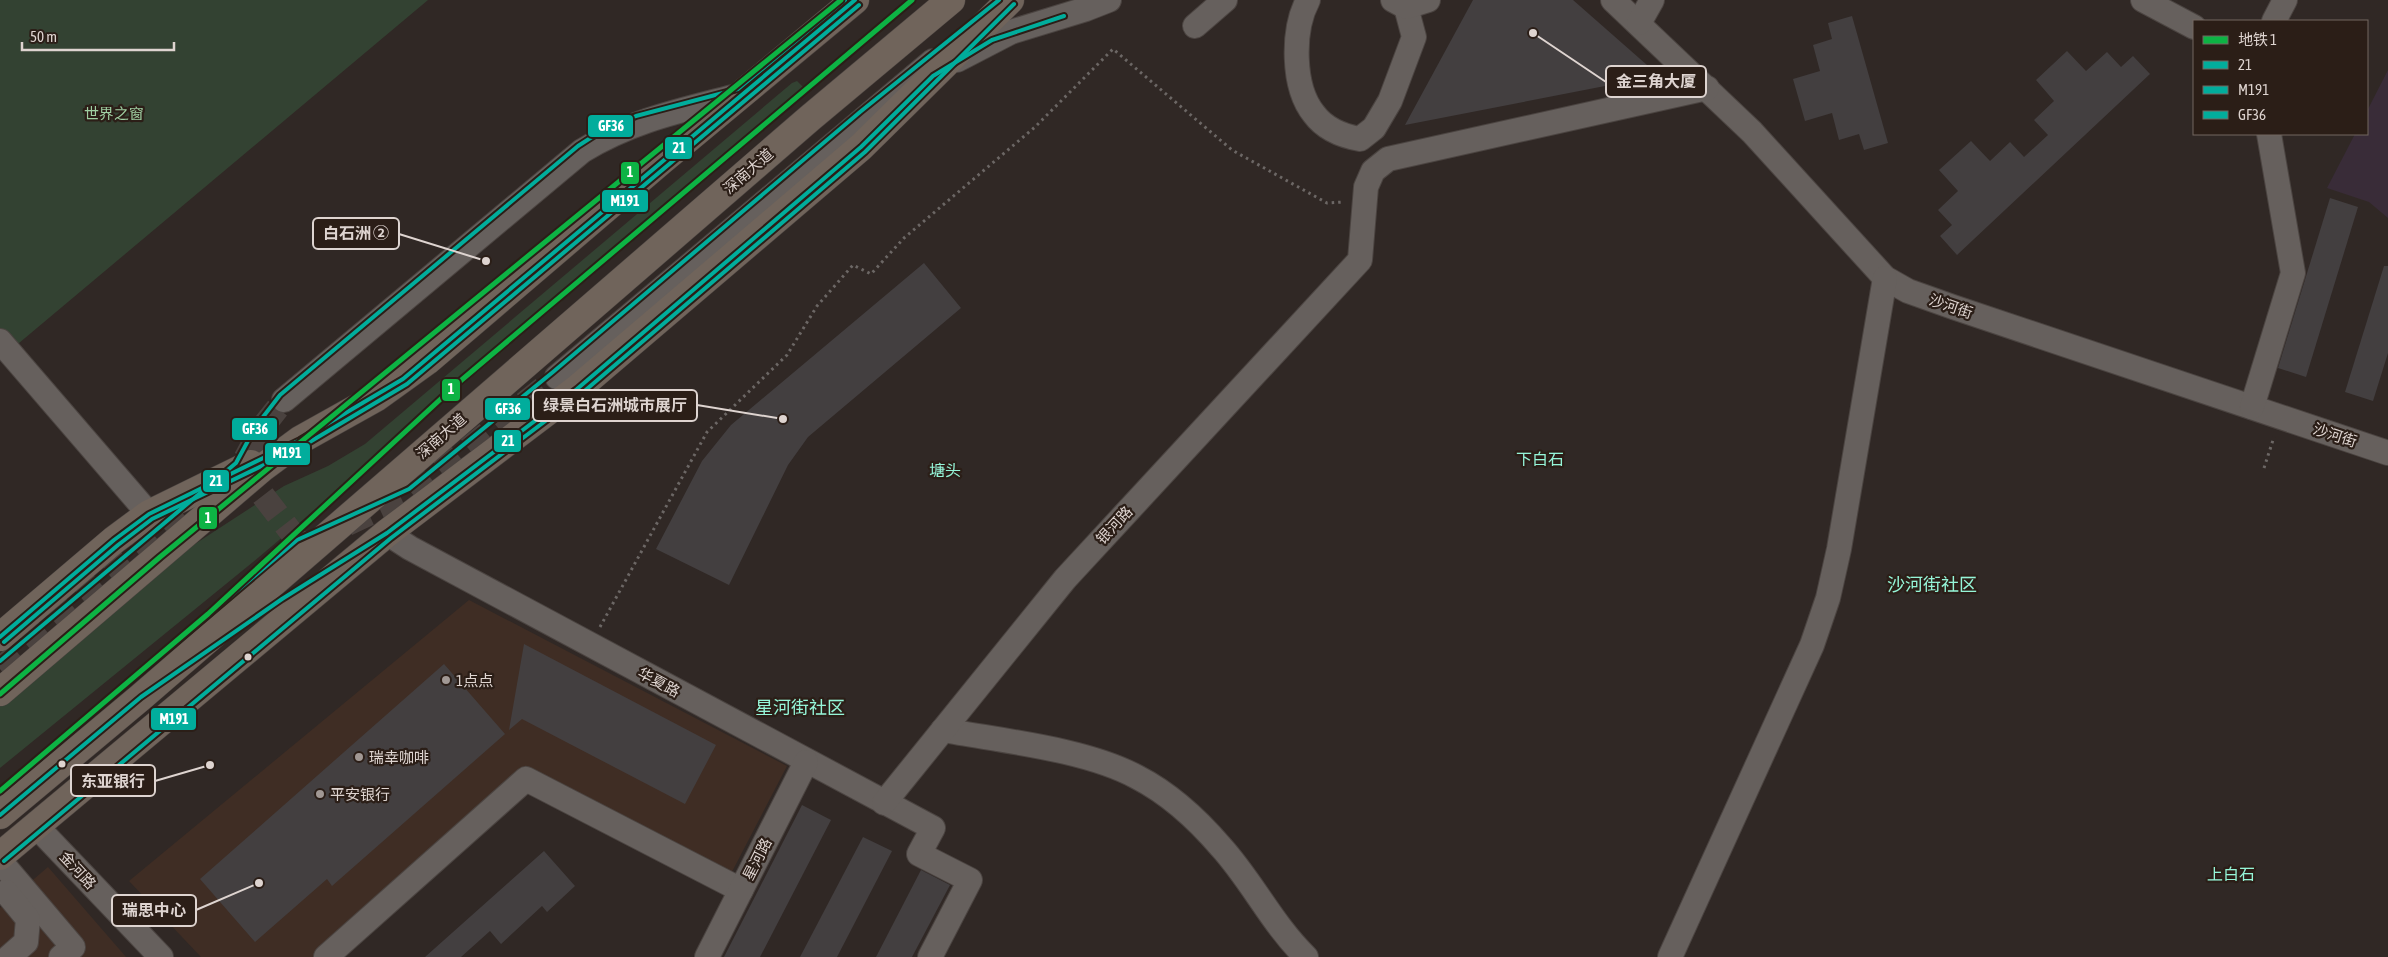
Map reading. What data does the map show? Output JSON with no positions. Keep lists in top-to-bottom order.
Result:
{
  "streets": {
    "main road": ["深南大道"],
    "street": [
      "沙河街",
      "银河路",
      "华夏路",
      "星河路",
      "金河路"
    ]
  },
  "crossings": [
    ["银河路", "华夏路"],
    ["华夏路", "星河路"]
  ],
  "districts": [
    "下白石",
    "塘头",
    "沙河街社区",
    "星河街社区",
    "上白石"
  ],
  "parks": ["世界之窗"],
  "places": [
    "金三角大厦",
    "白石洲 ②",
    "绿景白石洲城市展厅",
    "1点点",
    "瑞幸咖啡",
    "东亚银行",
    "平安银行",
    "瑞思中心"
  ],
  "lines": [
    "metro line 1",
    "transit line 21",
    "transit line GF36",
    "transit line M191"
  ],
  "legend": [
    "地铁 1",
    "21",
    "M191",
    "GF36"
  ],
  "scale_bar": "50 m"
}
